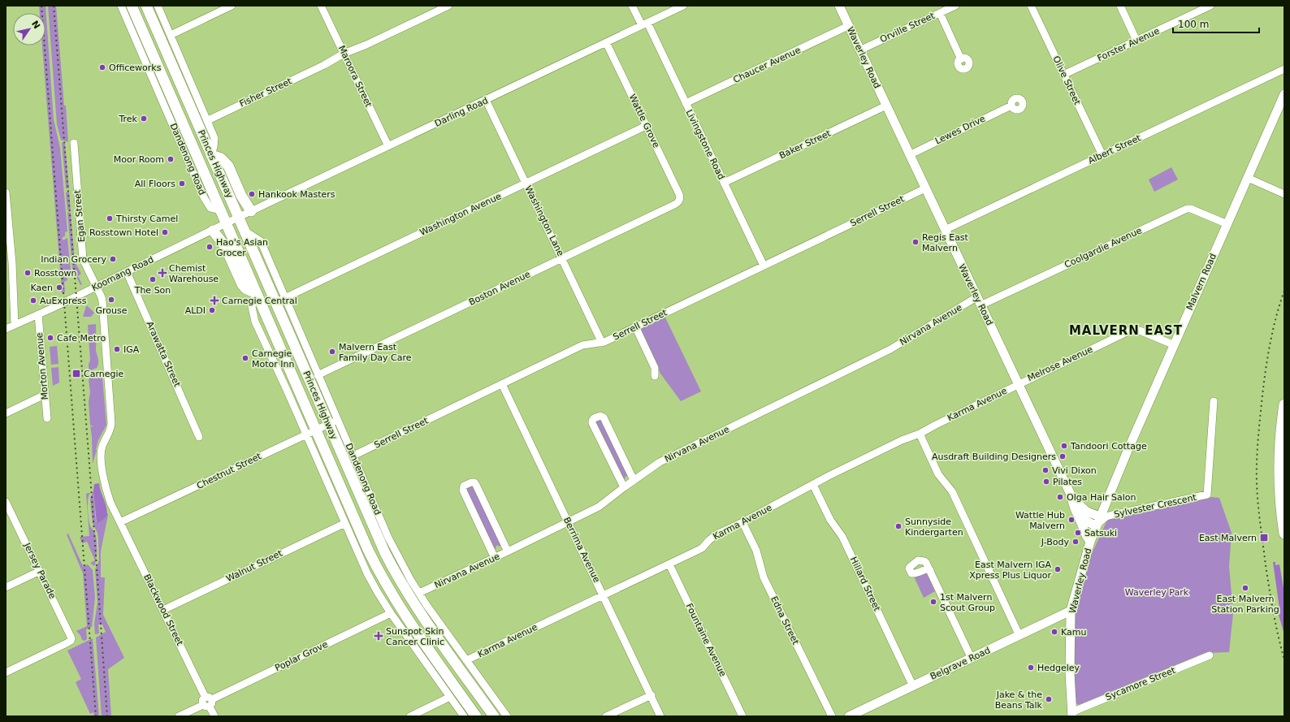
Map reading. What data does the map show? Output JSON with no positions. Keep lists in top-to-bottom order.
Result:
{
  "streets": {
    "highway": ["Princes Highway"],
    "main road": ["Waverley Road", "Malvern Road", "Belgrave Road"],
    "street": [
      "Orville Street",
      "Forster Avenue",
      "Chaucer Avenue",
      "Maroora Street",
      "Olive Street",
      "Fisher Street",
      "Darling Road",
      "Wattle Grove",
      "Lewes Drive",
      "Livingstone Road",
      "Baker Street",
      "Albert Street",
      "Dandenong Road",
      "Serrell Street",
      "Washington Avenue",
      "Egan Street",
      "Washington Lane",
      "Coolgardie Avenue",
      "Koornang Road",
      "Boston Avenue",
      "Nirvana Avenue",
      "Arawatta Street",
      "Melrose Avenue",
      "Morton Avenue",
      "Karma Avenue",
      "Chestnut Street",
      "Sylvester Crescent",
      "Berrima Avenue",
      "Walnut Street",
      "Jersey Parade",
      "Hillard Street",
      "Blackwood Street",
      "Edna Street",
      "Fountaine Avenue",
      "Poplar Grove",
      "Sycamore Street"
    ]
  },
  "crossings": [
    ["Orville Street", "Waverley Road"],
    ["Forster Avenue", "Olive Street"],
    ["Waverley Road", "Chaucer Avenue"],
    ["Waverley Road", "Lewes Drive"],
    ["Waverley Road", "Baker Street"],
    ["Waverley Road", "Albert Street"],
    ["Waverley Road", "Serrell Street"],
    ["Waverley Road", "Coolgardie Avenue"],
    ["Waverley Road", "Malvern Road"],
    ["Waverley Road", "Nirvana Avenue"],
    ["Waverley Road", "Melrose Avenue"],
    ["Waverley Road", "Karma Avenue"],
    ["Waverley Road", "Sylvester Crescent"],
    ["Waverley Road", "Belgrave Road"],
    ["Waverley Road", "Sycamore Street"],
    ["Chaucer Avenue", "Livingstone Road"],
    ["Maroora Street", "Fisher Street"],
    ["Maroora Street", "Darling Road"],
    ["Olive Street", "Albert Street"],
    ["Darling Road", "Wattle Grove"],
    ["Darling Road", "Livingstone Road"],
    ["Darling Road", "Princes Highway"],
    ["Darling Road", "Washington Lane"],
    ["Darling Road", "Koornang Road"],
    ["Wattle Grove", "Washington Avenue"],
    ["Wattle Grove", "Boston Avenue"],
    ["Livingstone Road", "Baker Street"],
    ["Livingstone Road", "Serrell Street"],
    ["Dandenong Road", "Princes Highway"],
    ["Dandenong Road", "Serrell Street"],
    ["Dandenong Road", "Washington Avenue"],
    ["Dandenong Road", "Boston Avenue"],
    ["Dandenong Road", "Nirvana Avenue"],
    ["Dandenong Road", "Karma Avenue"],
    ["Dandenong Road", "Chestnut Street"],
    ["Princes Highway", "Washington Avenue"],
    ["Princes Highway", "Koornang Road"],
    ["Princes Highway", "Chestnut Street"],
    ["Serrell Street", "Washington Lane"],
    ["Serrell Street", "Berrima Avenue"],
    ["Washington Avenue", "Washington Lane"],
    ["Egan Street", "Koornang Road"],
    ["Egan Street", "Chestnut Street"],
    ["Egan Street", "Blackwood Street"],
    ["Washington Lane", "Boston Avenue"],
    ["Coolgardie Avenue", "Malvern Road"],
    ["Koornang Road", "Arawatta Street"],
    ["Koornang Road", "Morton Avenue"],
    ["Malvern Road", "Melrose Avenue"],
    ["Malvern Road", "Sylvester Crescent"],
    ["Nirvana Avenue", "Berrima Avenue"],
    ["Melrose Avenue", "Karma Avenue"],
    ["Karma Avenue", "Berrima Avenue"],
    ["Karma Avenue", "Hillard Street"],
    ["Karma Avenue", "Edna Street"],
    ["Karma Avenue", "Fountaine Avenue"],
    ["Chestnut Street", "Blackwood Street"],
    ["Walnut Street", "Blackwood Street"],
    ["Hillard Street", "Belgrave Road"],
    ["Blackwood Street", "Poplar Grove"]
  ],
  "districts": ["MALVERN EAST"],
  "parks": ["Waverley Park"],
  "places": {
    "other": [
      "Officeworks",
      "Trek",
      "Moor Room",
      "All Floors",
      "Hankook Masters",
      "Thirsty Camel",
      "Rosstown Hotel",
      "Regis East Malvern",
      "Hao's Asian Grocer",
      "Indian Grocery",
      "Rosstown",
      "The Son",
      "Kaen",
      "Grouse",
      "AuExpress",
      "ALDI",
      "Cafe Metro",
      "IGA",
      "Malvern East Family Day Care",
      "Carnegie Motor Inn",
      "Tandoori Cottage",
      "Ausdraft Building Designers",
      "Vivi Dixon",
      "Pilates",
      "Olga Hair Salon",
      "Wattle Hub Malvern",
      "Sunnyside Kindergarten",
      "Satsuki",
      "J-Body",
      "East Malvern IGA Xpress Plus Liquor",
      "East Malvern Station Parking",
      "1st Malvern Scout Group",
      "Kamu",
      "Hedgeley",
      "Jake & the Beans Talk"
    ],
    "health": ["Chemist Warehouse", "Carnegie Central", "Sunspot Skin Cancer Clinic"],
    "transit": ["Carnegie", "East Malvern"]
  },
  "scale_bar": "100 m",
  "north": "top right"
}
